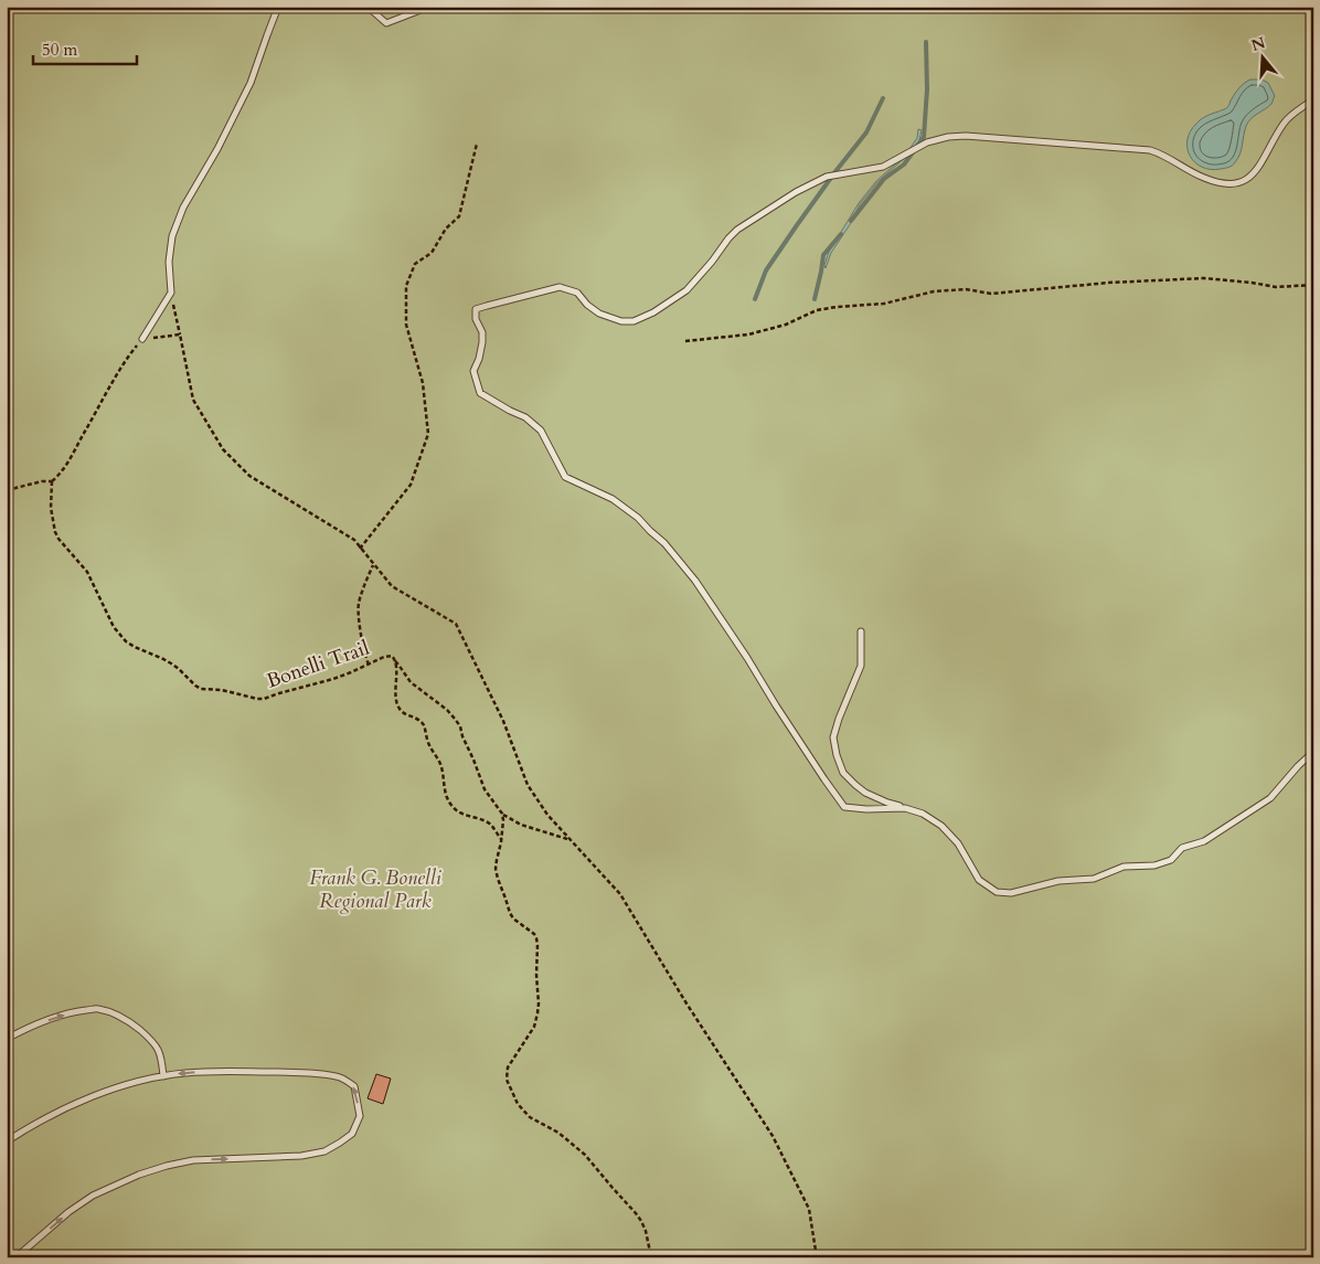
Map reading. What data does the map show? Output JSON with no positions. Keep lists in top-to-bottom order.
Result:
{
  "streets": {
    "path": ["Bonelli Trail"]
  },
  "parks": ["Frank G. Bonelli Regional Park"],
  "scale_bar": "50 m",
  "north": "top"
}
